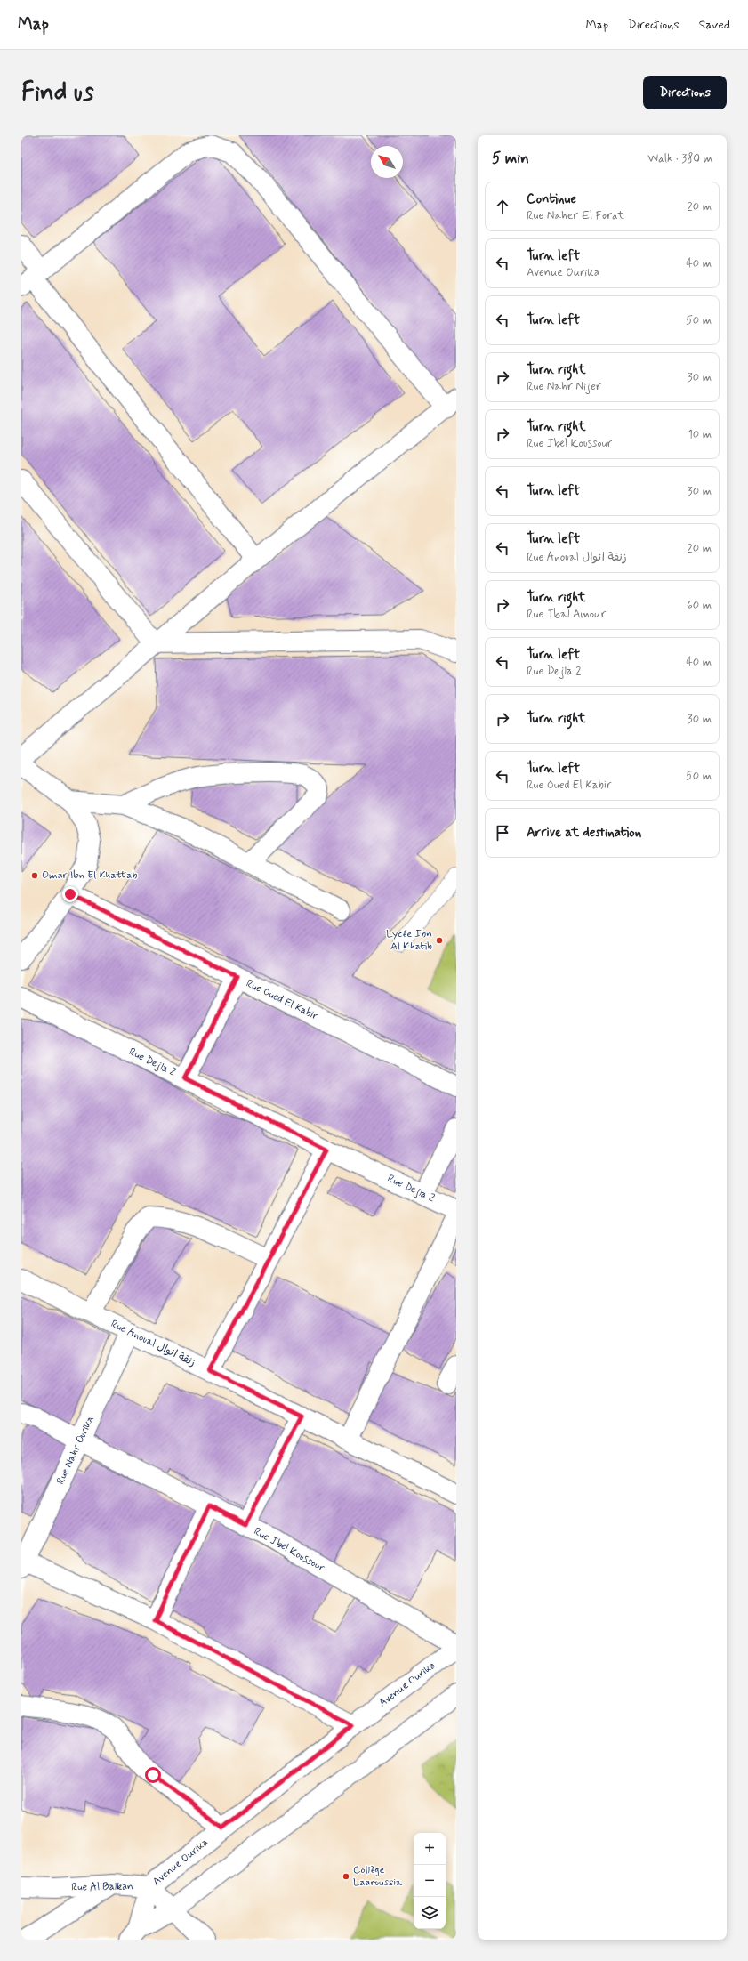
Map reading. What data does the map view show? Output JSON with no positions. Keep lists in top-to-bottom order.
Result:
{
  "streets": {
    "street": [
      "Rue Oued El Kabir",
      "Rue Dejla 2",
      "Rue Anoual زنقة انوال",
      "Rue Nahr Ourika",
      "Rue Jbel Koussour",
      "Avenue Ourika",
      "Rue Al Balkan"
    ]
  },
  "crossings": [
    ["Rue Anoual زنقة انوال", "Rue Nahr Ourika"],
    ["Rue Nahr Ourika", "Rue Jbel Koussour"],
    ["Rue Jbel Koussour", "Avenue Ourika"],
    ["Avenue Ourika", "Rue Al Balkan"]
  ],
  "places": ["Omar Ibn El Khattab", "Lycée Ibn Al Khatib", "Collège Laaroussia"],
  "north": "top left",
  "page": {
    "header": "Map",
    "nav": ["Map", "Directions", "Saved"],
    "buttons": "Directions",
    "title": "Find us",
    "heading": ["5 min", "Walk · 380 m"],
    "list": [
      ["Continue", "Rue Naher El Forat", "20 m"],
      ["Turn left", "Avenue Ourika", "40 m"],
      ["Turn left", "50 m"],
      ["Turn right", "Rue Nahr Nijer", "30 m"],
      ["Turn right", "Rue Jbel Koussour", "10 m"],
      ["Turn left", "30 m"],
      ["Turn left", "Rue Anoual زنقة انوال", "20 m"],
      ["Turn right", "Rue Jbal Amour", "60 m"],
      ["Turn left", "Rue Dejla 2", "40 m"],
      ["Turn right", "30 m"],
      ["Turn left", "Rue Oued El Kabir", "50 m"],
      "Arrive at destination"
    ],
    "map_buttons": ["+", "−"]
  }
}
